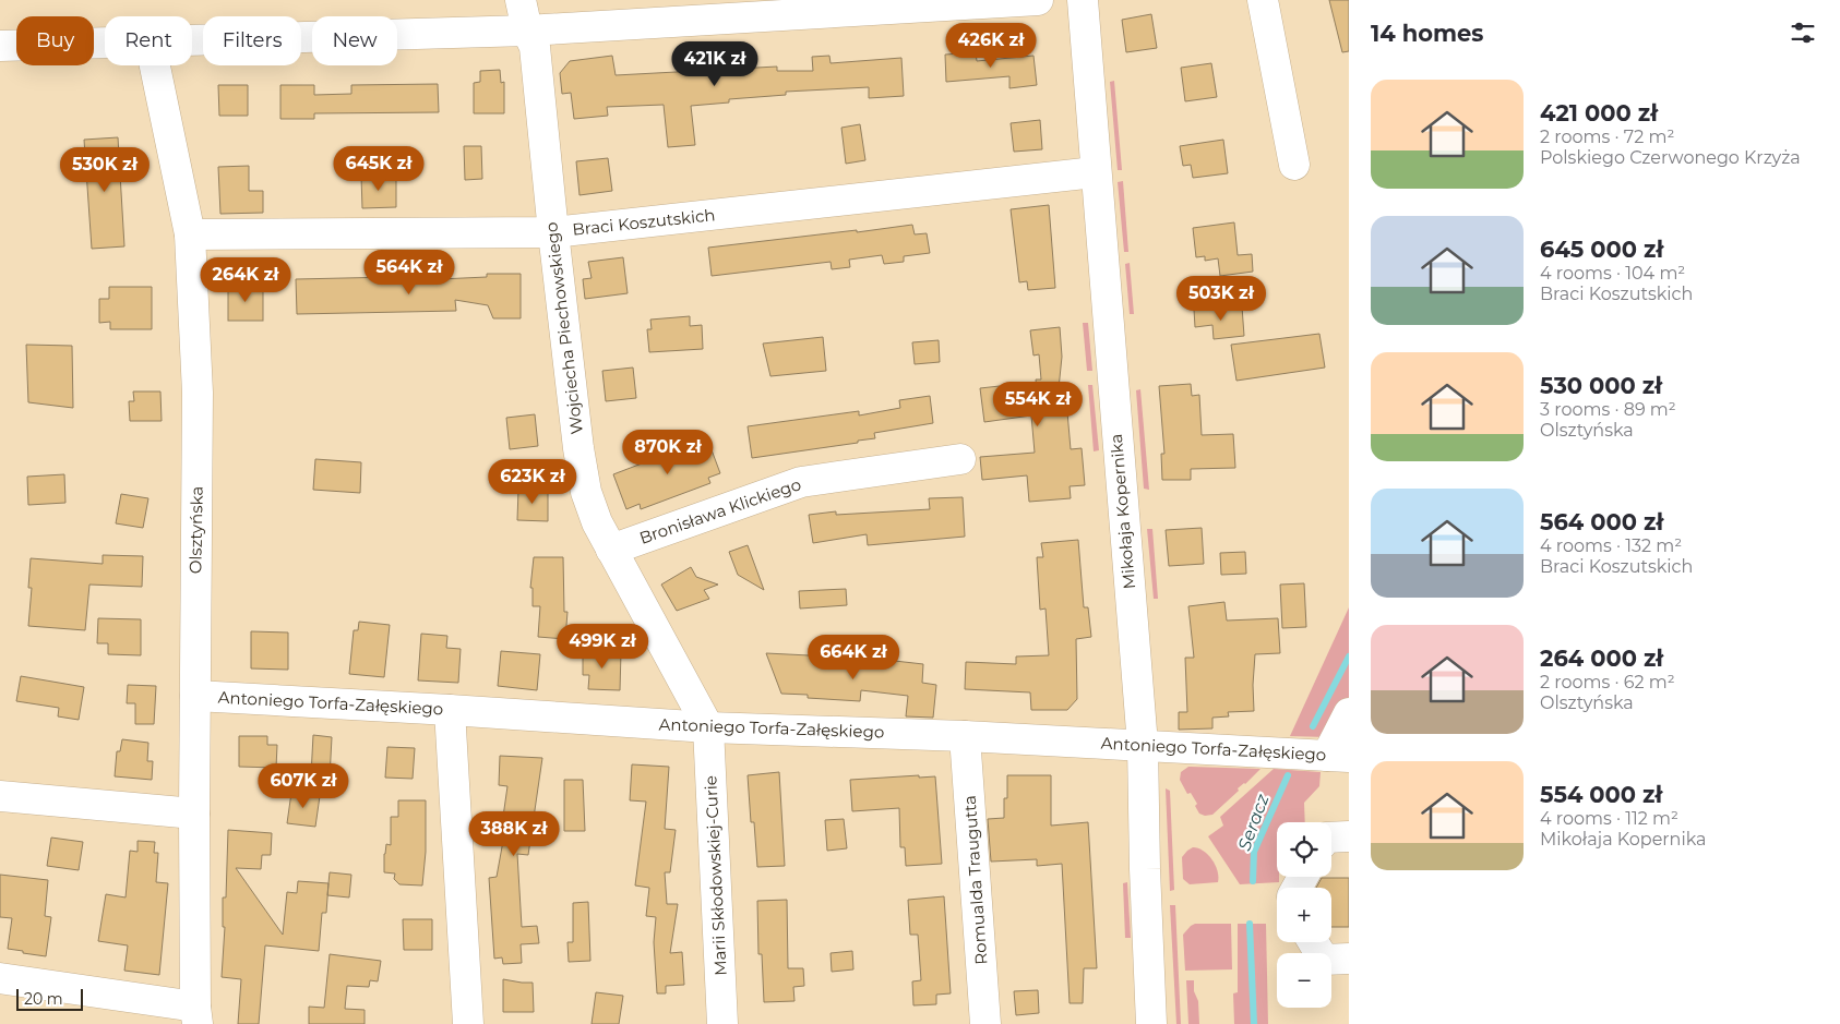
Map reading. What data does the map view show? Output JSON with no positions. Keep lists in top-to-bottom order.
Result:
{
  "streets": {
    "street": [
      "Braci Koszutskich",
      "Wojciecha Piechowskiego",
      "Bronisława Klickiego",
      "Mikołaja Kopernika",
      "Olsztyńska",
      "Antoniego Torfa-Załęskiego",
      "Marii Skłodowskiej-Curie",
      "Romualda Traugutta"
    ]
  },
  "crossings": [
    ["Braci Koszutskich", "Wojciecha Piechowskiego"],
    ["Braci Koszutskich", "Mikołaja Kopernika"],
    ["Braci Koszutskich", "Olsztyńska"],
    ["Wojciecha Piechowskiego", "Bronisława Klickiego"],
    ["Wojciecha Piechowskiego", "Antoniego Torfa-Załęskiego"],
    ["Wojciecha Piechowskiego", "Marii Skłodowskiej-Curie"],
    ["Mikołaja Kopernika", "Antoniego Torfa-Załęskiego"],
    ["Olsztyńska", "Antoniego Torfa-Załęskiego"],
    ["Antoniego Torfa-Załęskiego", "Marii Skłodowskiej-Curie"],
    ["Antoniego Torfa-Załęskiego", "Romualda Traugutta"]
  ],
  "water": ["Seracz"],
  "scale_bar": "20 m",
  "page": {
    "heading": "14 homes",
    "chip": [
      "Buy",
      "Rent",
      "Filters",
      "New"
    ],
    "price": [
      "426K zł",
      "421K zł",
      "645K zł",
      "530K zł",
      "564K zł",
      "264K zł",
      "503K zł",
      "554K zł",
      "870K zł",
      "623K zł",
      "499K zł",
      "664K zł",
      "607K zł",
      "388K zł"
    ],
    "list": [
      {
        "name": "421 000 zł",
        "note": "2 rooms · 72 m² · Polskiego Czerwonego Krzyża"
      },
      {
        "name": "645 000 zł",
        "note": "4 rooms · 104 m² · Braci Koszutskich"
      },
      {
        "name": "530 000 zł",
        "note": "3 rooms · 89 m² · Olsztyńska"
      },
      {
        "name": "564 000 zł",
        "note": "4 rooms · 132 m² · Braci Koszutskich"
      },
      {
        "name": "264 000 zł",
        "note": "2 rooms · 62 m² · Olsztyńska"
      },
      {
        "name": "554 000 zł",
        "note": "4 rooms · 112 m² · Mikołaja Kopernika"
      }
    ],
    "map_buttons": ["+", "−"],
    "scale": "20 m"
  }
}
